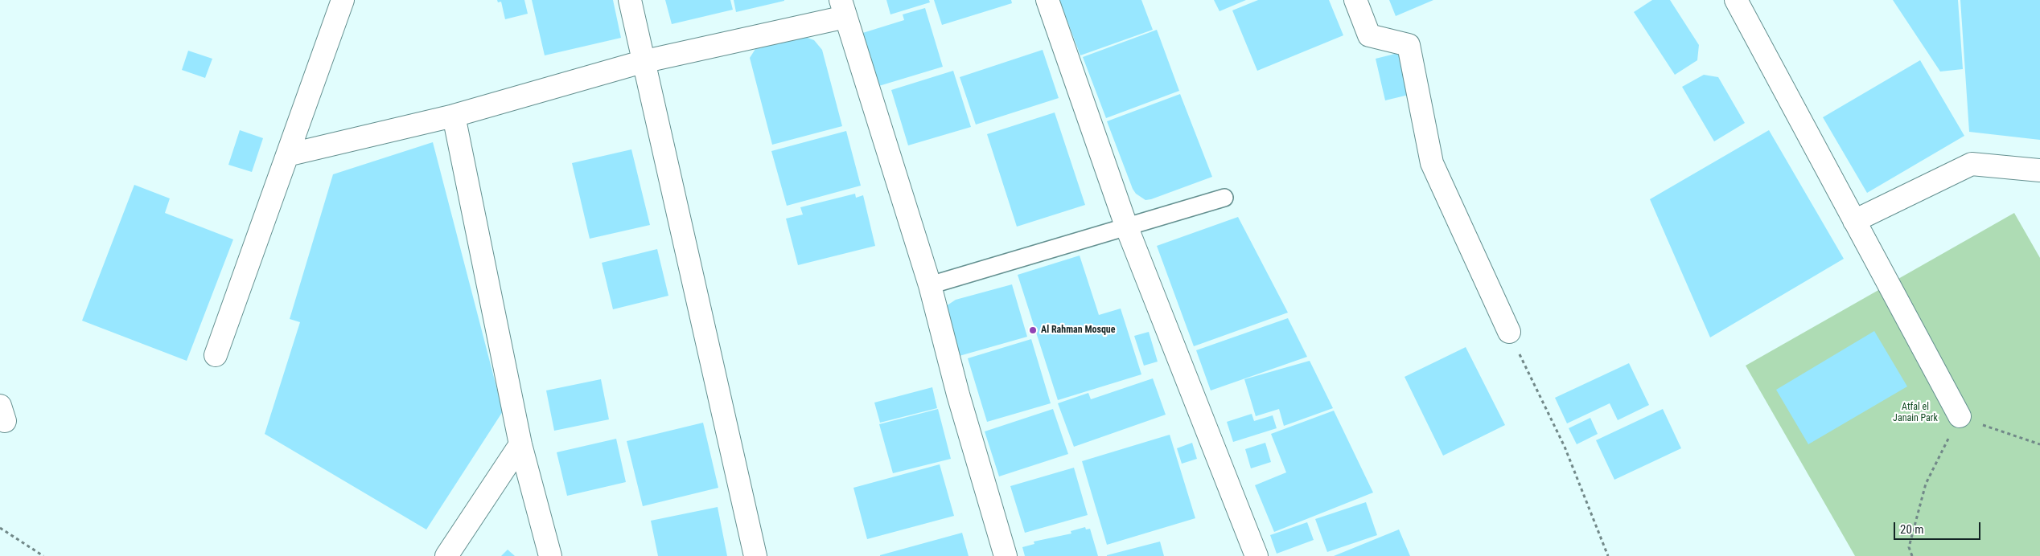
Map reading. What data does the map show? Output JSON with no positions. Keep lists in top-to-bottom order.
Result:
{
  "parks": ["Atfal el Janain Park"],
  "places": ["Al Rahman Mosque"],
  "scale_bar": "20 m"
}
